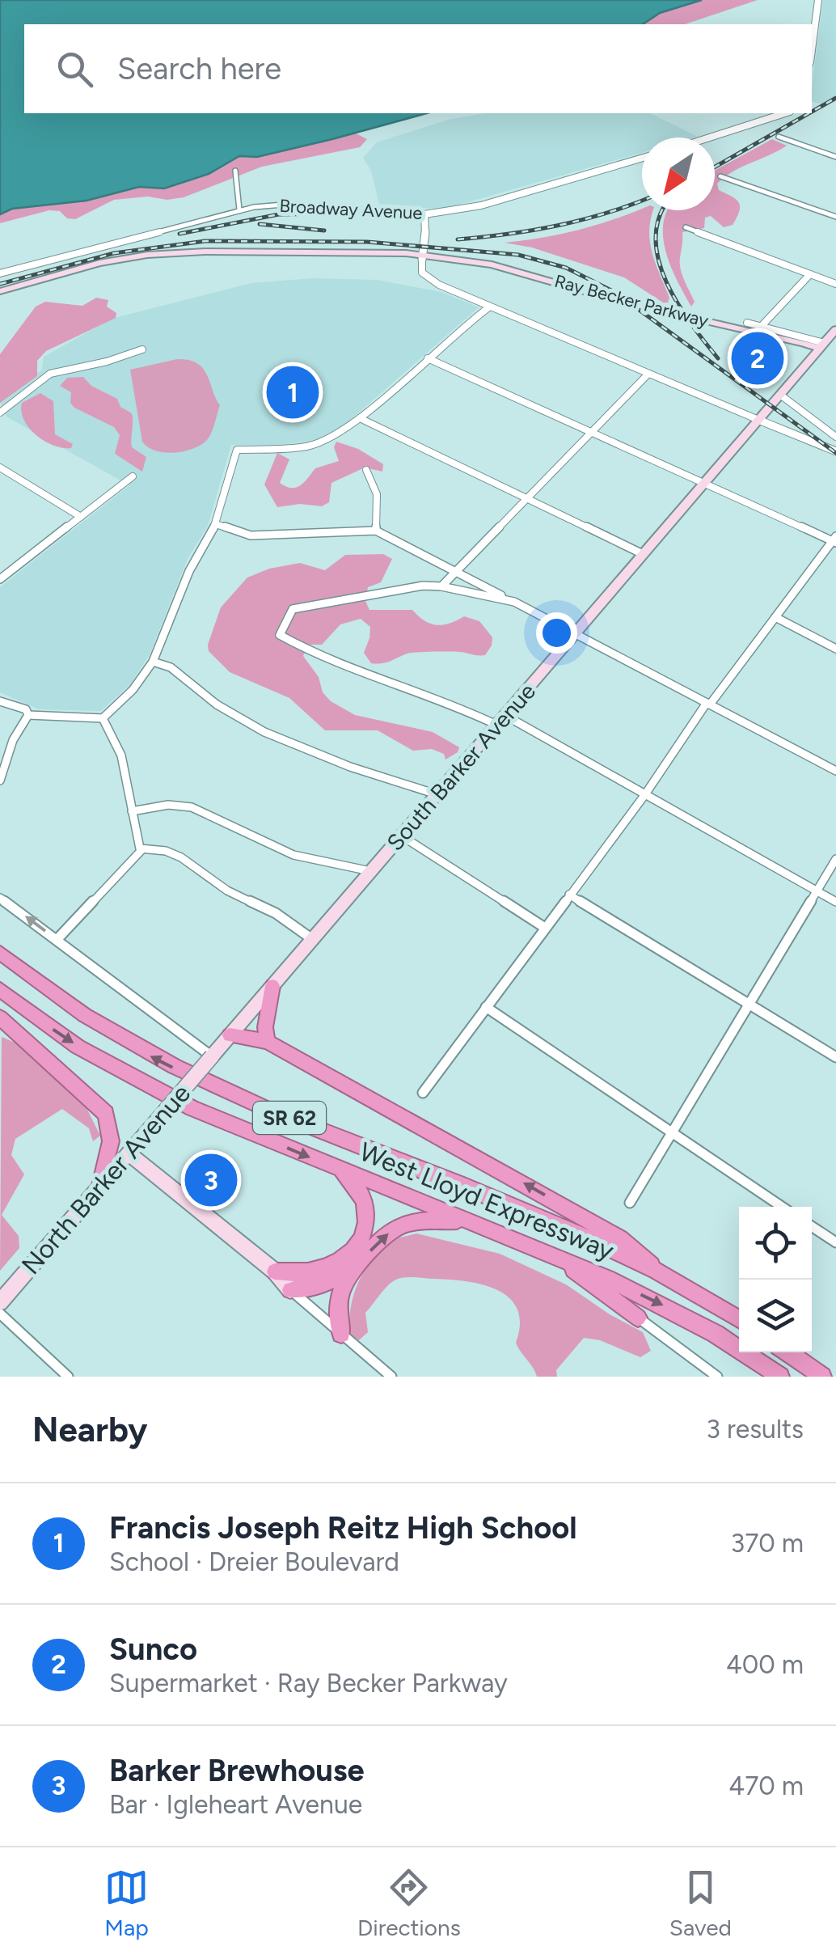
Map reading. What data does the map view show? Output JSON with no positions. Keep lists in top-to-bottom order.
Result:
{
  "streets": {
    "highway": ["SR 62", "West Lloyd Expressway"],
    "main road": ["Ray Becker Parkway", "South Barker Avenue", "North Barker Avenue"],
    "street": ["Broadway Avenue"]
  },
  "crossings": [
    ["Ray Becker Parkway", "South Barker Avenue"],
    ["South Barker Avenue", "North Barker Avenue"]
  ],
  "north": "bottom left",
  "page": {
    "search": "Search here",
    "pins": ["2", "1", "3"],
    "heading": ["Nearby", "3 results"],
    "list": [
      {
        "mark": "1",
        "name": "Francis Joseph Reitz High School",
        "note": "School · Dreier Boulevard",
        "value": "370 m"
      },
      {
        "mark": "2",
        "name": "Sunco",
        "note": "Supermarket · Ray Becker Parkway",
        "value": "400 m"
      },
      {
        "mark": "3",
        "name": "Barker Brewhouse",
        "note": "Bar · Igleheart Avenue",
        "value": "470 m"
      }
    ],
    "nav": ["Map", "Directions", "Saved"]
  }
}
